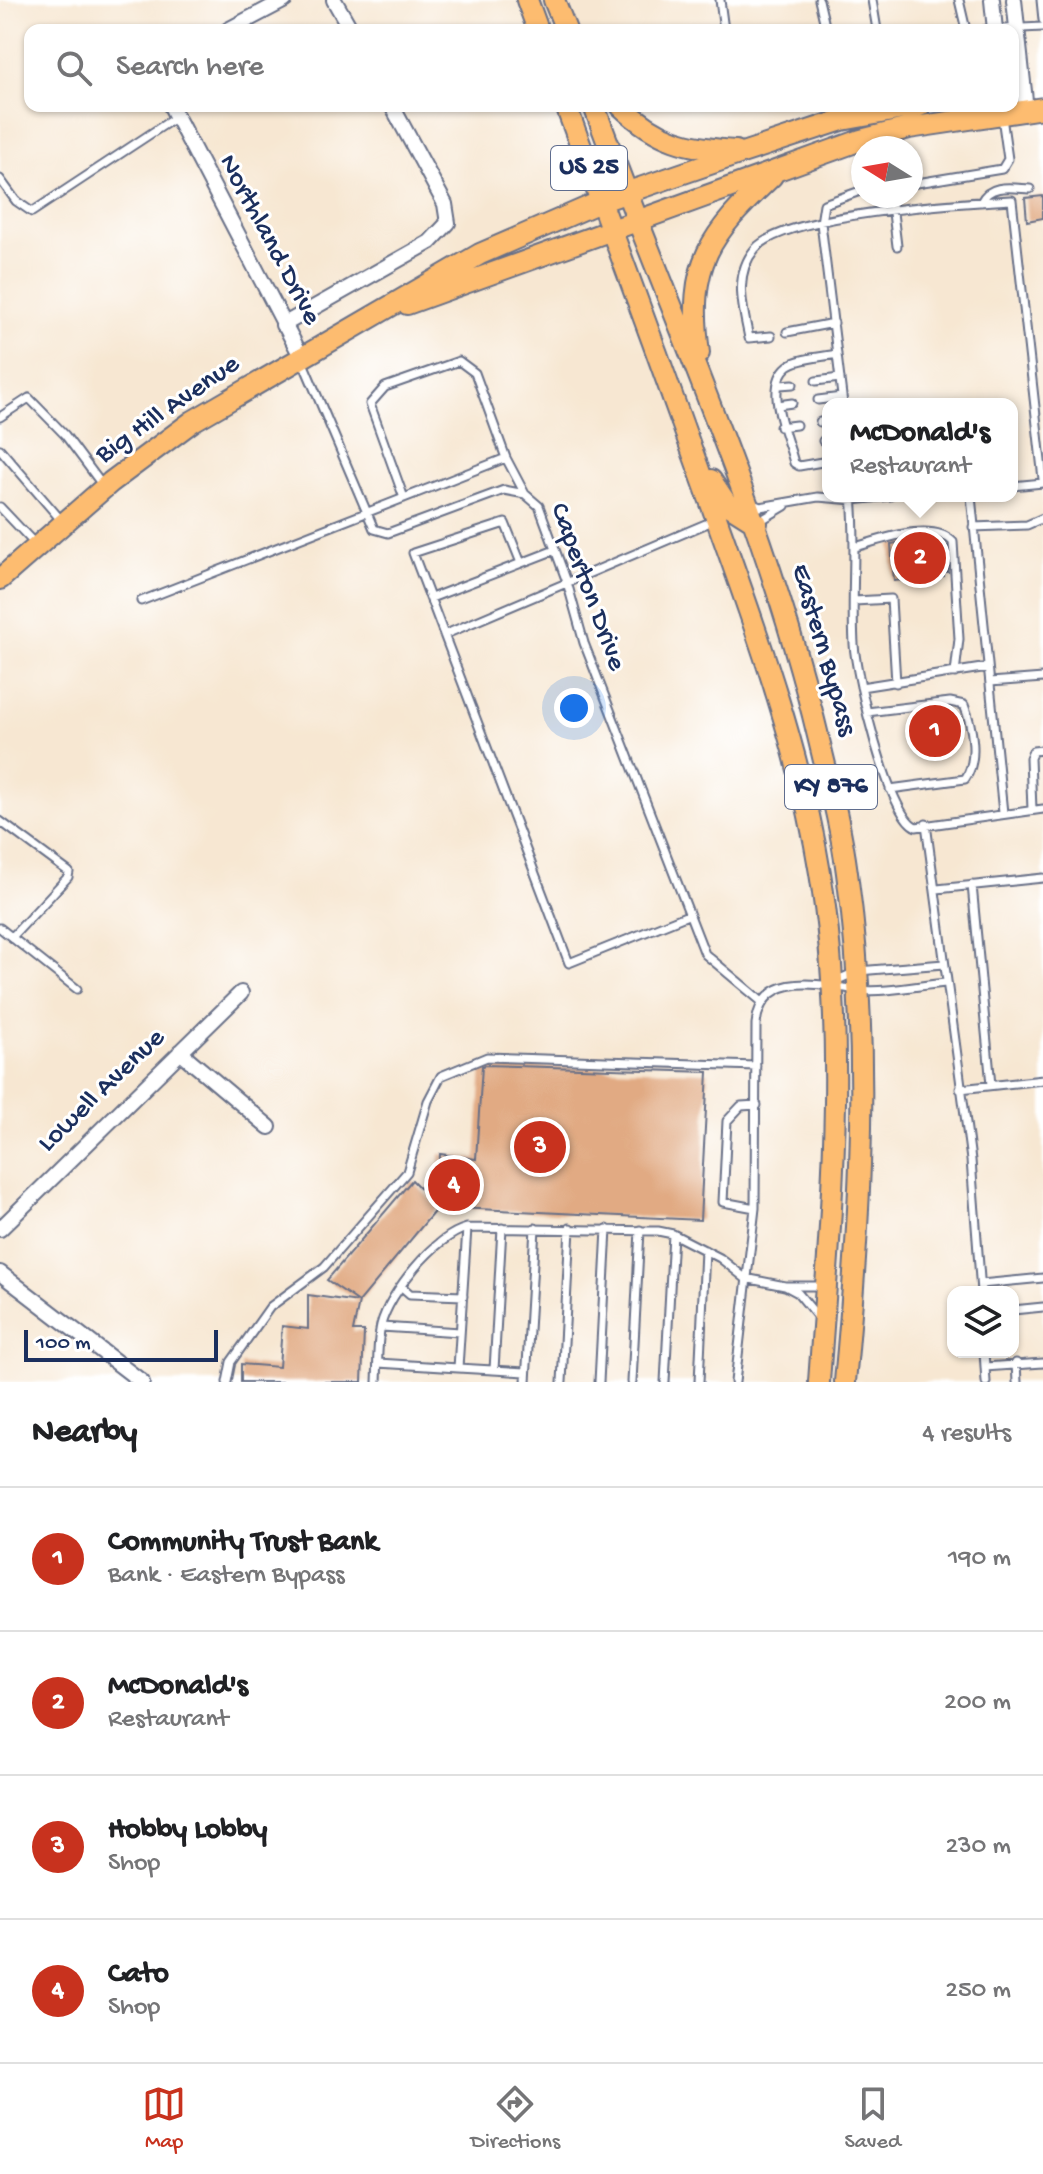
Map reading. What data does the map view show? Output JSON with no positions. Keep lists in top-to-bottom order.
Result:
{
  "streets": {
    "main road": [
      "US 25",
      "Big Hill Avenue",
      "Eastern Bypass",
      "KY 876"
    ],
    "street": ["Northland Drive", "Lowell Avenue"],
    "lane": ["Caperton Drive"]
  },
  "crossings": [
    ["US 25", "Big Hill Avenue"],
    ["US 25", "Eastern Bypass"],
    ["Northland Drive", "Big Hill Avenue"],
    ["Big Hill Avenue", "Eastern Bypass"]
  ],
  "scale_bar": "100 m",
  "north": "left",
  "page": {
    "search": "Search here",
    "popup": ["McDonald's", "Restaurant"],
    "pins": [
      "2",
      "1",
      "3",
      "4"
    ],
    "scale": "100 m",
    "heading": ["Nearby", "4 results"],
    "list": [
      {
        "mark": "1",
        "name": "Community Trust Bank",
        "note": "Bank · Eastern Bypass",
        "value": "190 m"
      },
      {
        "mark": "2",
        "name": "McDonald's",
        "note": "Restaurant",
        "value": "200 m"
      },
      {
        "mark": "3",
        "name": "Hobby Lobby",
        "note": "Shop",
        "value": "230 m"
      },
      {
        "mark": "4",
        "name": "Cato",
        "note": "Shop",
        "value": "250 m"
      }
    ],
    "nav": ["Map", "Directions", "Saved"]
  }
}
